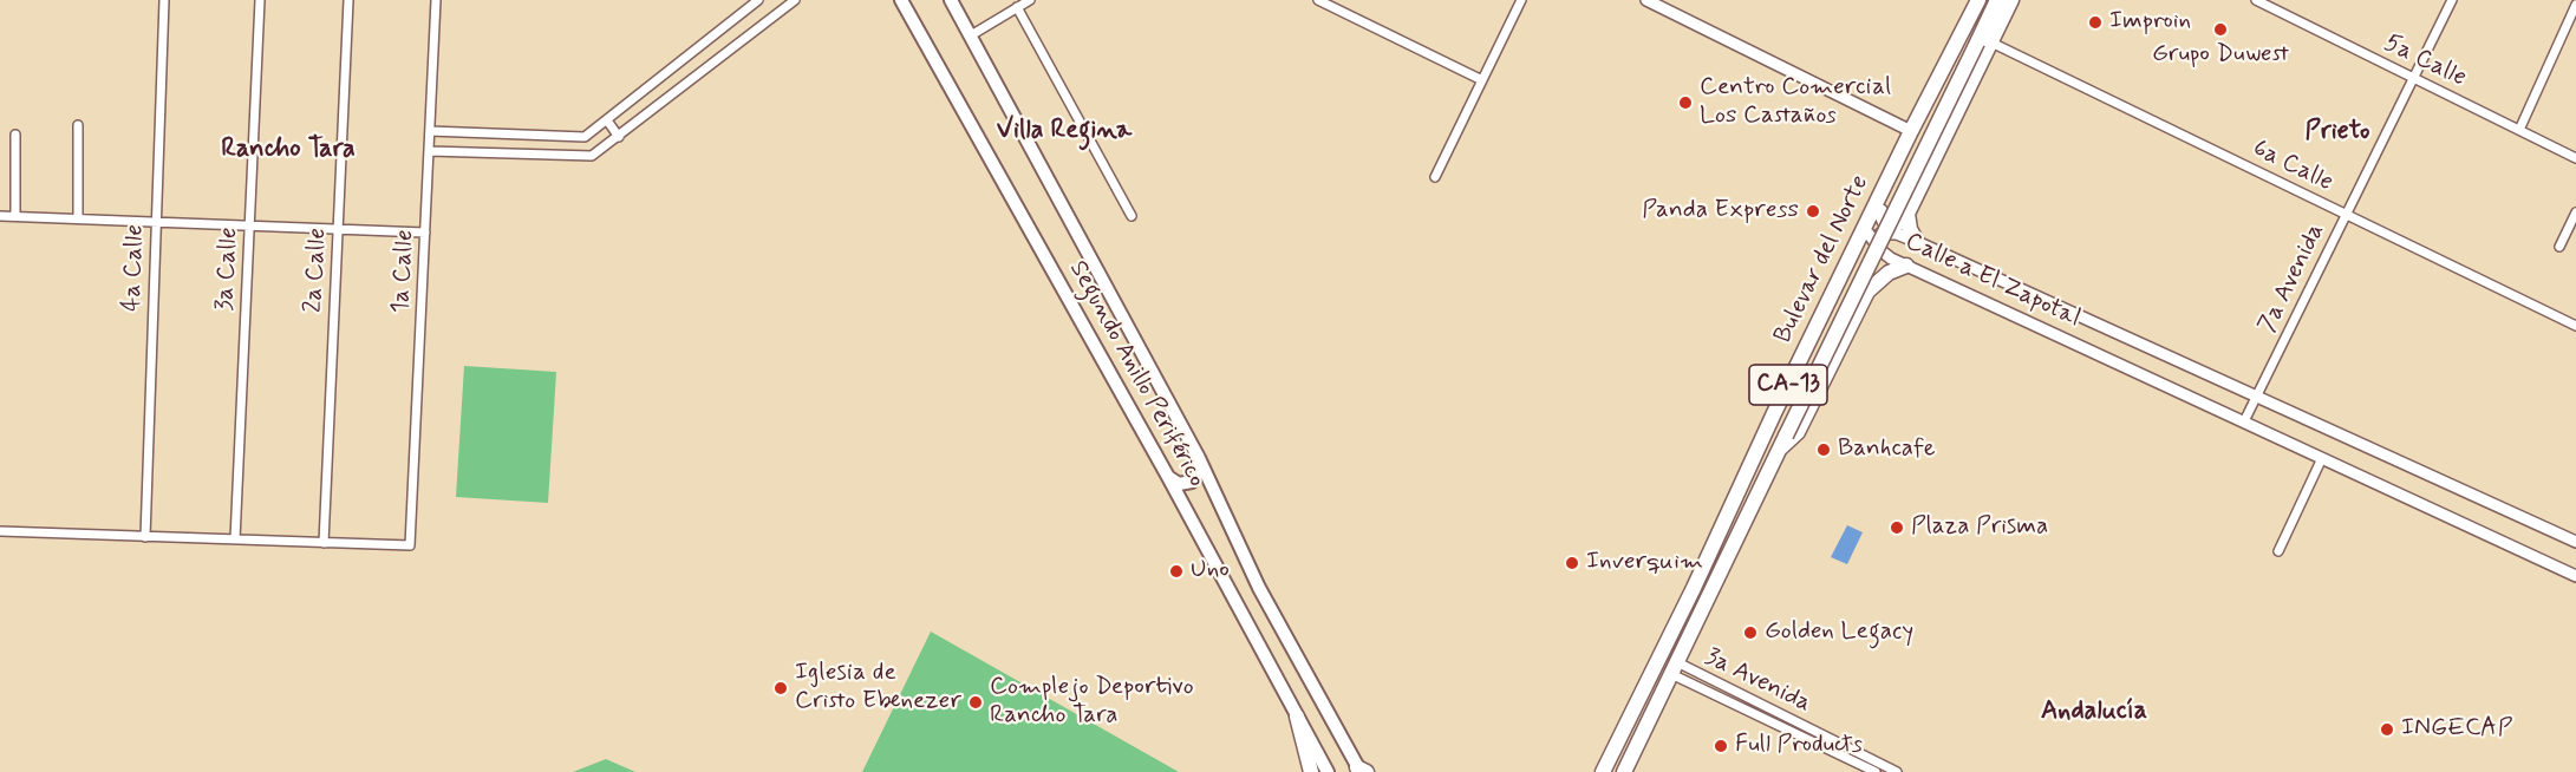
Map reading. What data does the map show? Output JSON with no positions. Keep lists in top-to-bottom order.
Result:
{
  "streets": {
    "highway": ["Bulevar del Norte", "CA-13"],
    "main road": ["Segundo Anillo Periférico"],
    "street": [
      "5a Calle",
      "6a Calle",
      "4a Calle",
      "3a Calle",
      "2a Calle",
      "1a Calle",
      "7a Avenida",
      "Calle a El Zapotal",
      "3a Avenida"
    ]
  },
  "crossings": [
    ["5a Calle", "7a Avenida"],
    ["6a Calle", "Bulevar del Norte"],
    ["6a Calle", "7a Avenida"],
    ["Bulevar del Norte", "3a Avenida"],
    ["2a Calle", "1a Calle"],
    ["7a Avenida", "Calle a El Zapotal"]
  ],
  "districts": [
    "Villa Regina",
    "Prieto",
    "Rancho Tara",
    "Andalucía"
  ],
  "places": [
    "Improin",
    "Grupo Duwest",
    "Centro Comercial Los Castaños",
    "Panda Express",
    "Banhcafe",
    "Plaza Prisma",
    "Inverquim",
    "Uno",
    "Golden Legacy",
    "Iglesia de Cristo Ebenezer",
    "Complejo Deportivo Rancho Tara",
    "INGECAP",
    "Full Products"
  ]
}
